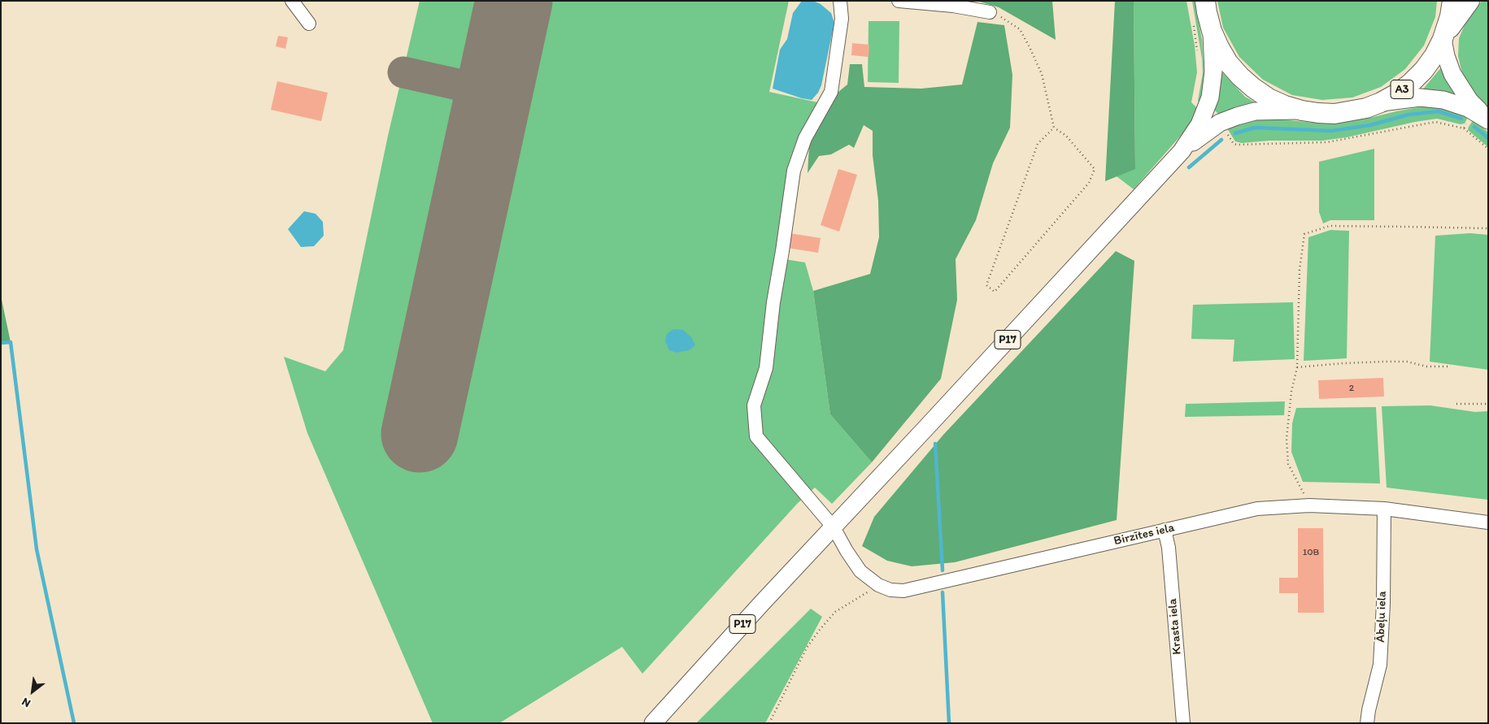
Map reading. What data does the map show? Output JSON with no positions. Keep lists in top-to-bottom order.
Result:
{
  "streets": {
    "highway": ["A3"],
    "main road": ["P17"],
    "street": ["Birzītes iela", "Ābeļu iela", "Krasta iela"]
  },
  "crossings": [
    ["A3", "P17"],
    ["P17", "Birzītes iela"],
    ["Birzītes iela", "Ābeļu iela"],
    ["Birzītes iela", "Krasta iela"]
  ],
  "house_numbers": ["2", "10B"],
  "north": "bottom left"
}
